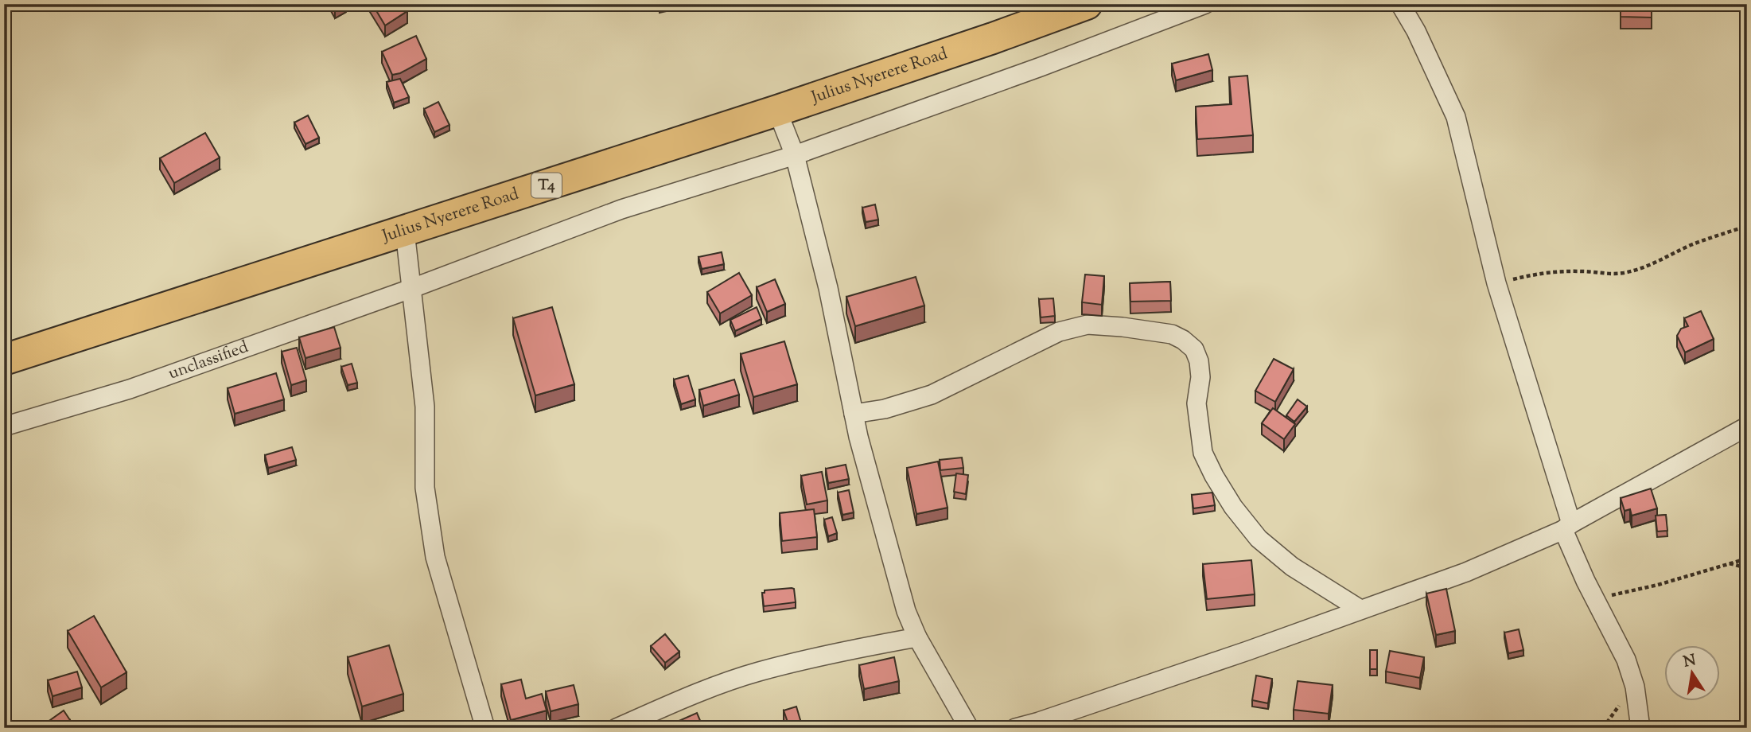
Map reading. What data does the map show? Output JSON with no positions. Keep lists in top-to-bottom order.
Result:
{
  "streets": {
    "highway": ["Julius Nyerere Road", "T4"],
    "street": ["unclassified"]
  },
  "north": "top"
}
